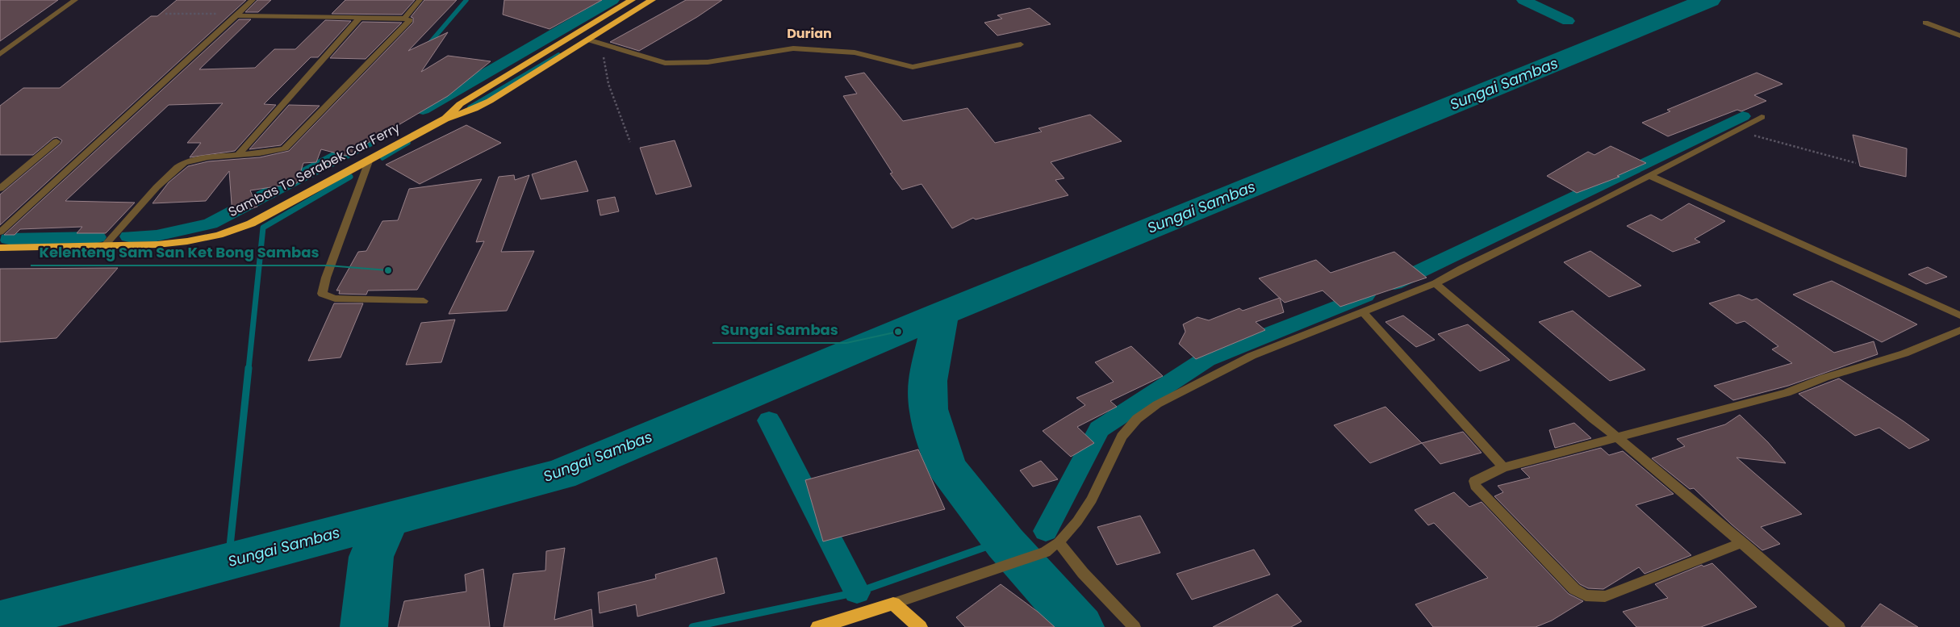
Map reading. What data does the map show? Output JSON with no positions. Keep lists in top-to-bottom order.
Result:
{
  "streets": {
    "highway": ["Sambas To Serabek Car Ferry"]
  },
  "districts": ["Durian"],
  "water": ["Sungai Sambas"],
  "places": ["Kelenteng Sam San Ket Bong Sambas", "Sungai Sambas"]
}
